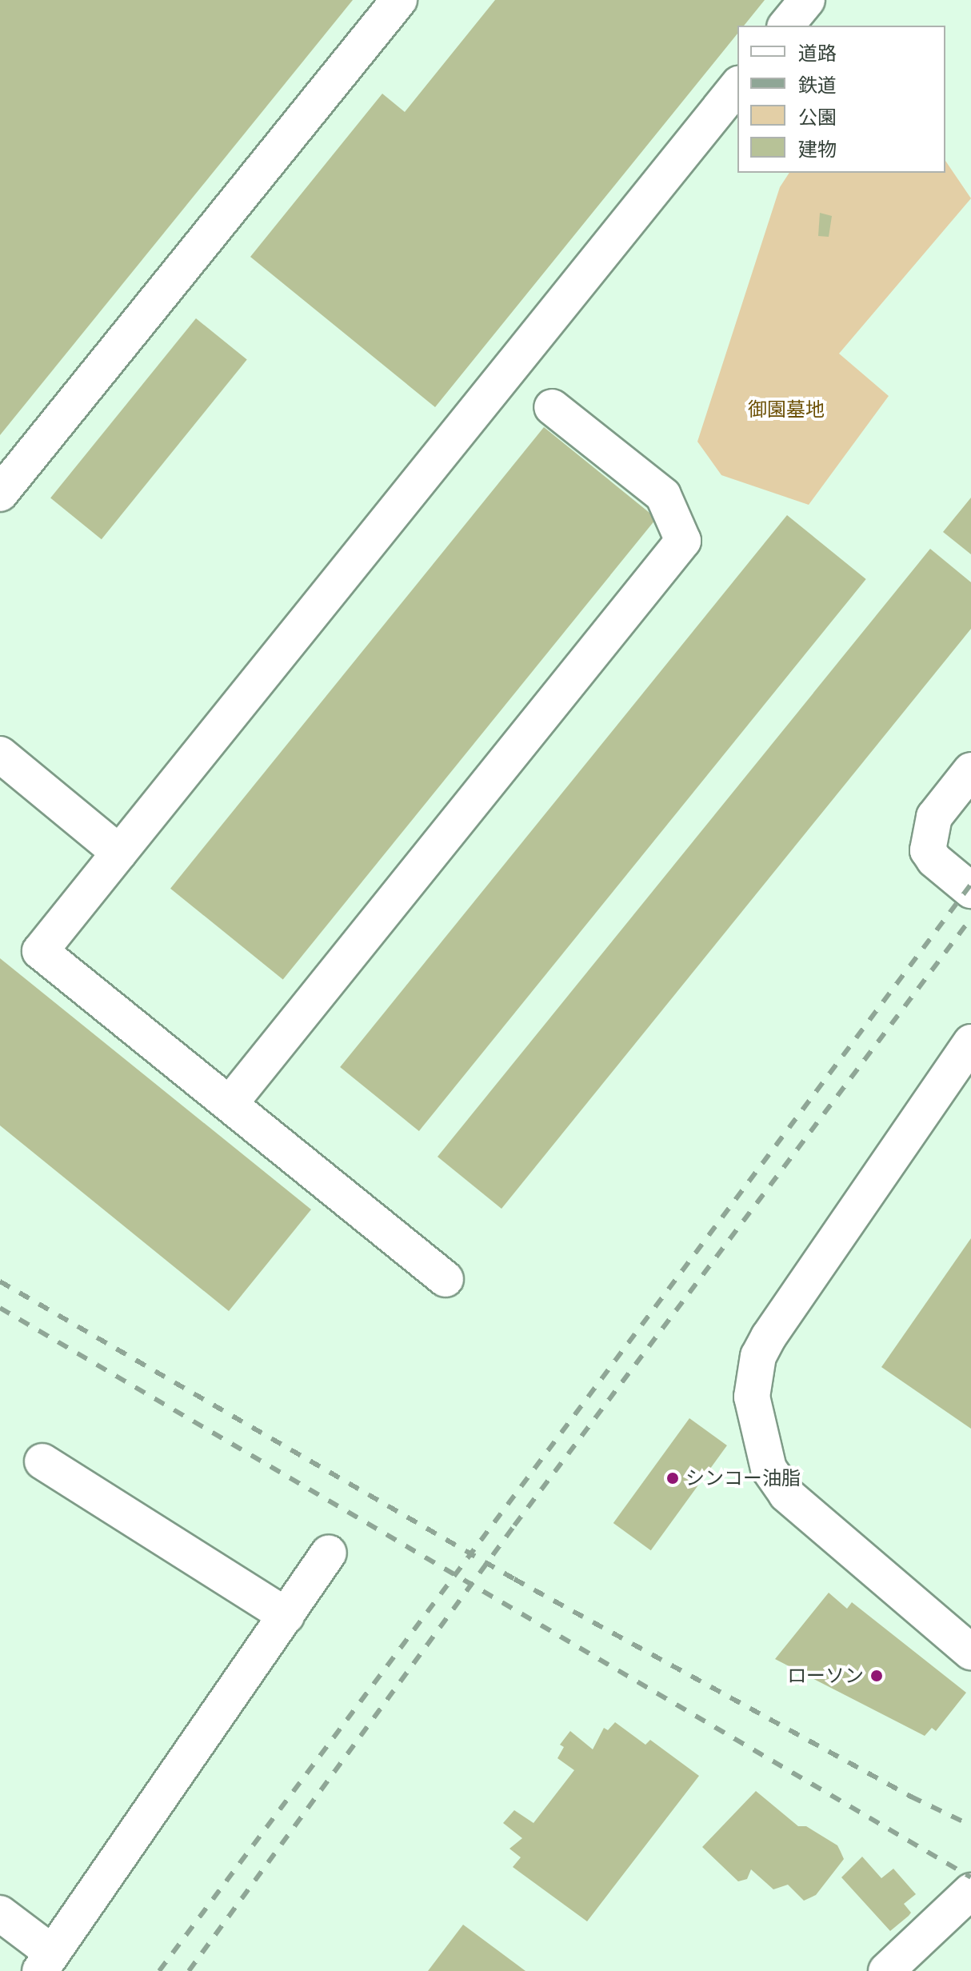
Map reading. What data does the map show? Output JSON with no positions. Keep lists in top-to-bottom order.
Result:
{
  "parks": ["御園墓地"],
  "places": ["シンコー油脂", "ローソン"],
  "legend": [
    "道路",
    "鉄道",
    "公園",
    "建物"
  ]
}
